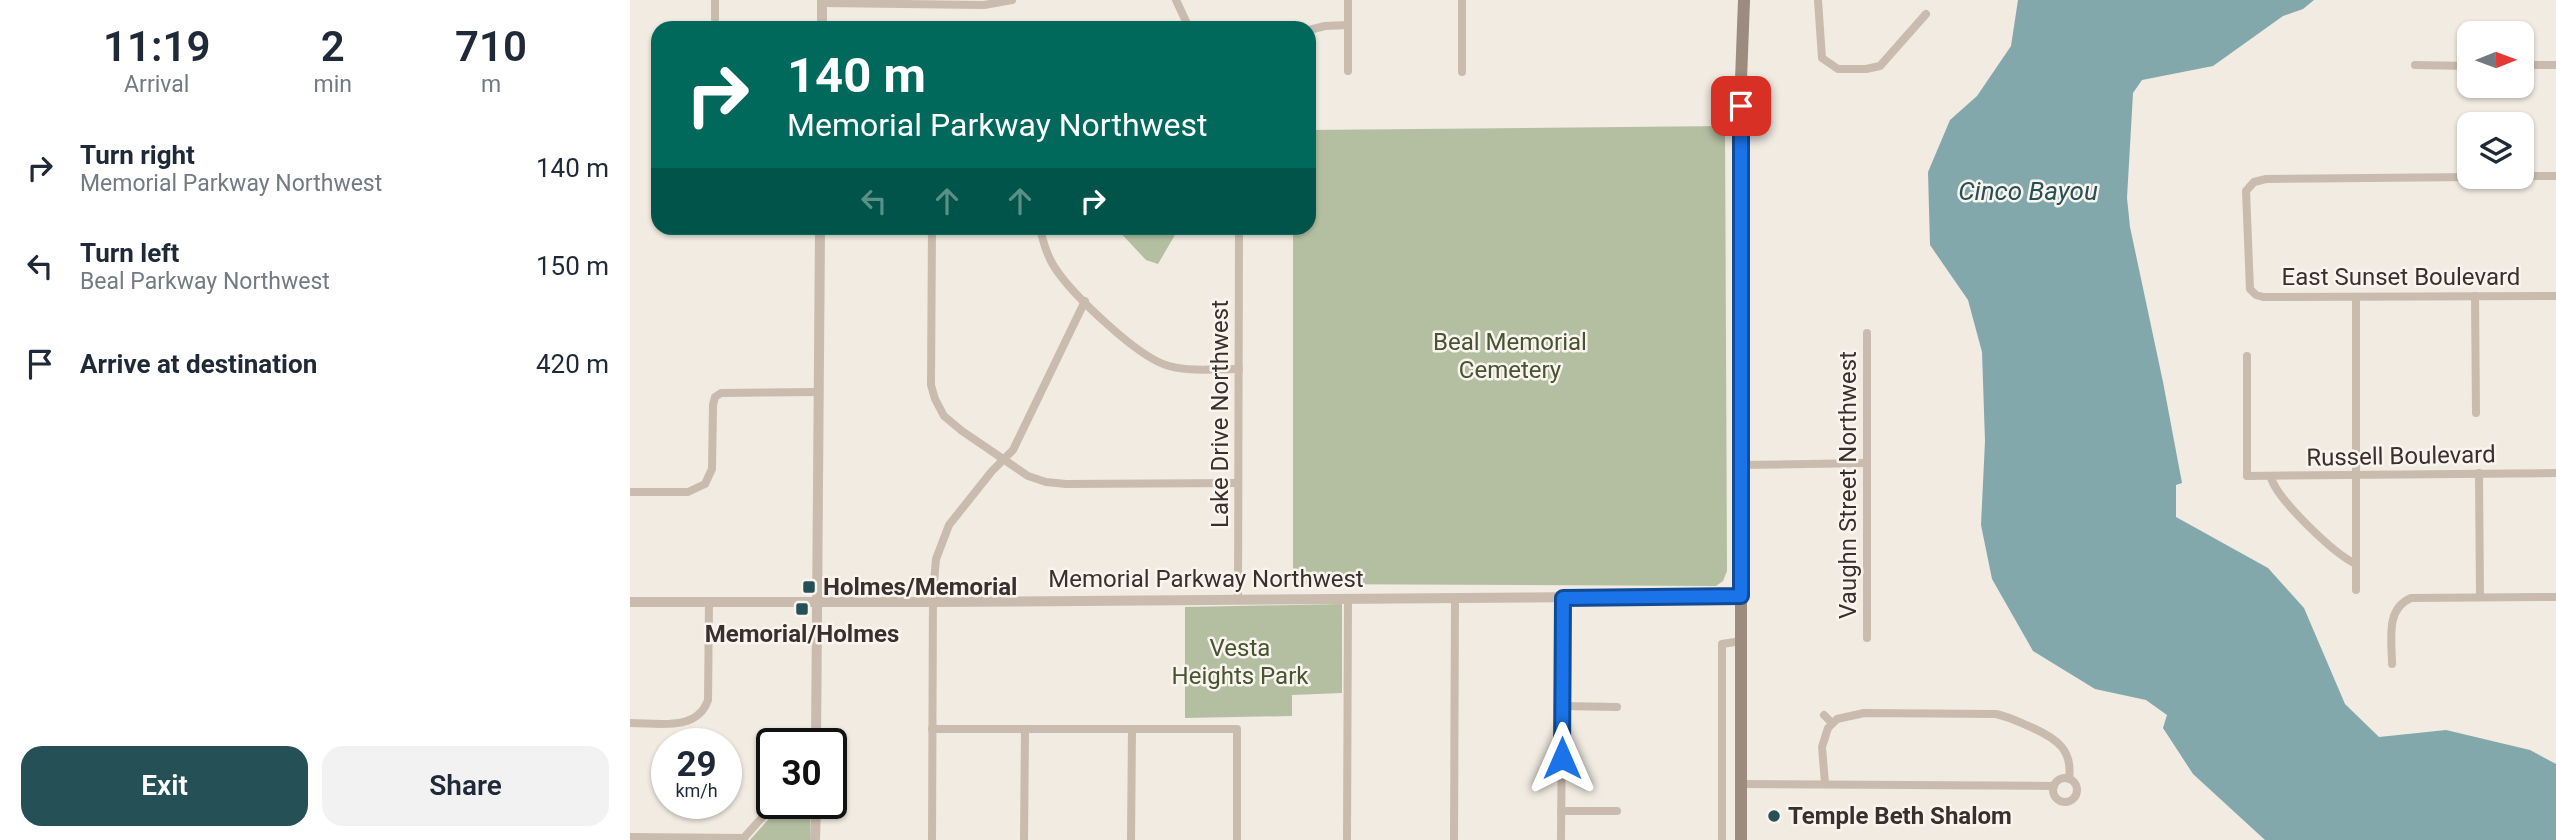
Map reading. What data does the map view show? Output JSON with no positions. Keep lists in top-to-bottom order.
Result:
{
  "streets": {
    "street": [
      "East Sunset Boulevard",
      "Lake Drive Northwest",
      "Russell Boulevard",
      "Vaughn Street Northwest",
      "Memorial Parkway Northwest"
    ]
  },
  "crossings": [
    ["Lake Drive Northwest", "Memorial Parkway Northwest"]
  ],
  "water": ["Cinco Bayou"],
  "parks": ["Beal Memorial Cemetery", "Vesta Heights Park"],
  "places": {
    "transit": ["Holmes/Memorial", "Memorial/Holmes"],
    "other": ["Temple Beth Shalom"]
  },
  "north": "right",
  "page": {
    "eta": [
      "11:19",
      "Arrival",
      "2",
      "min",
      "710",
      "m"
    ],
    "turn": ["140 m", "Memorial Parkway Northwest"],
    "list": [
      {
        "name": "Turn right",
        "note": "Memorial Parkway Northwest",
        "value": "140 m"
      },
      {
        "name": "Turn left",
        "note": "Beal Parkway Northwest",
        "value": "150 m"
      },
      {
        "name": "Arrive at destination",
        "value": "420 m"
      }
    ],
    "speed": "29 km/h",
    "limit": "30",
    "buttons": ["Exit", "Share"]
  }
}
